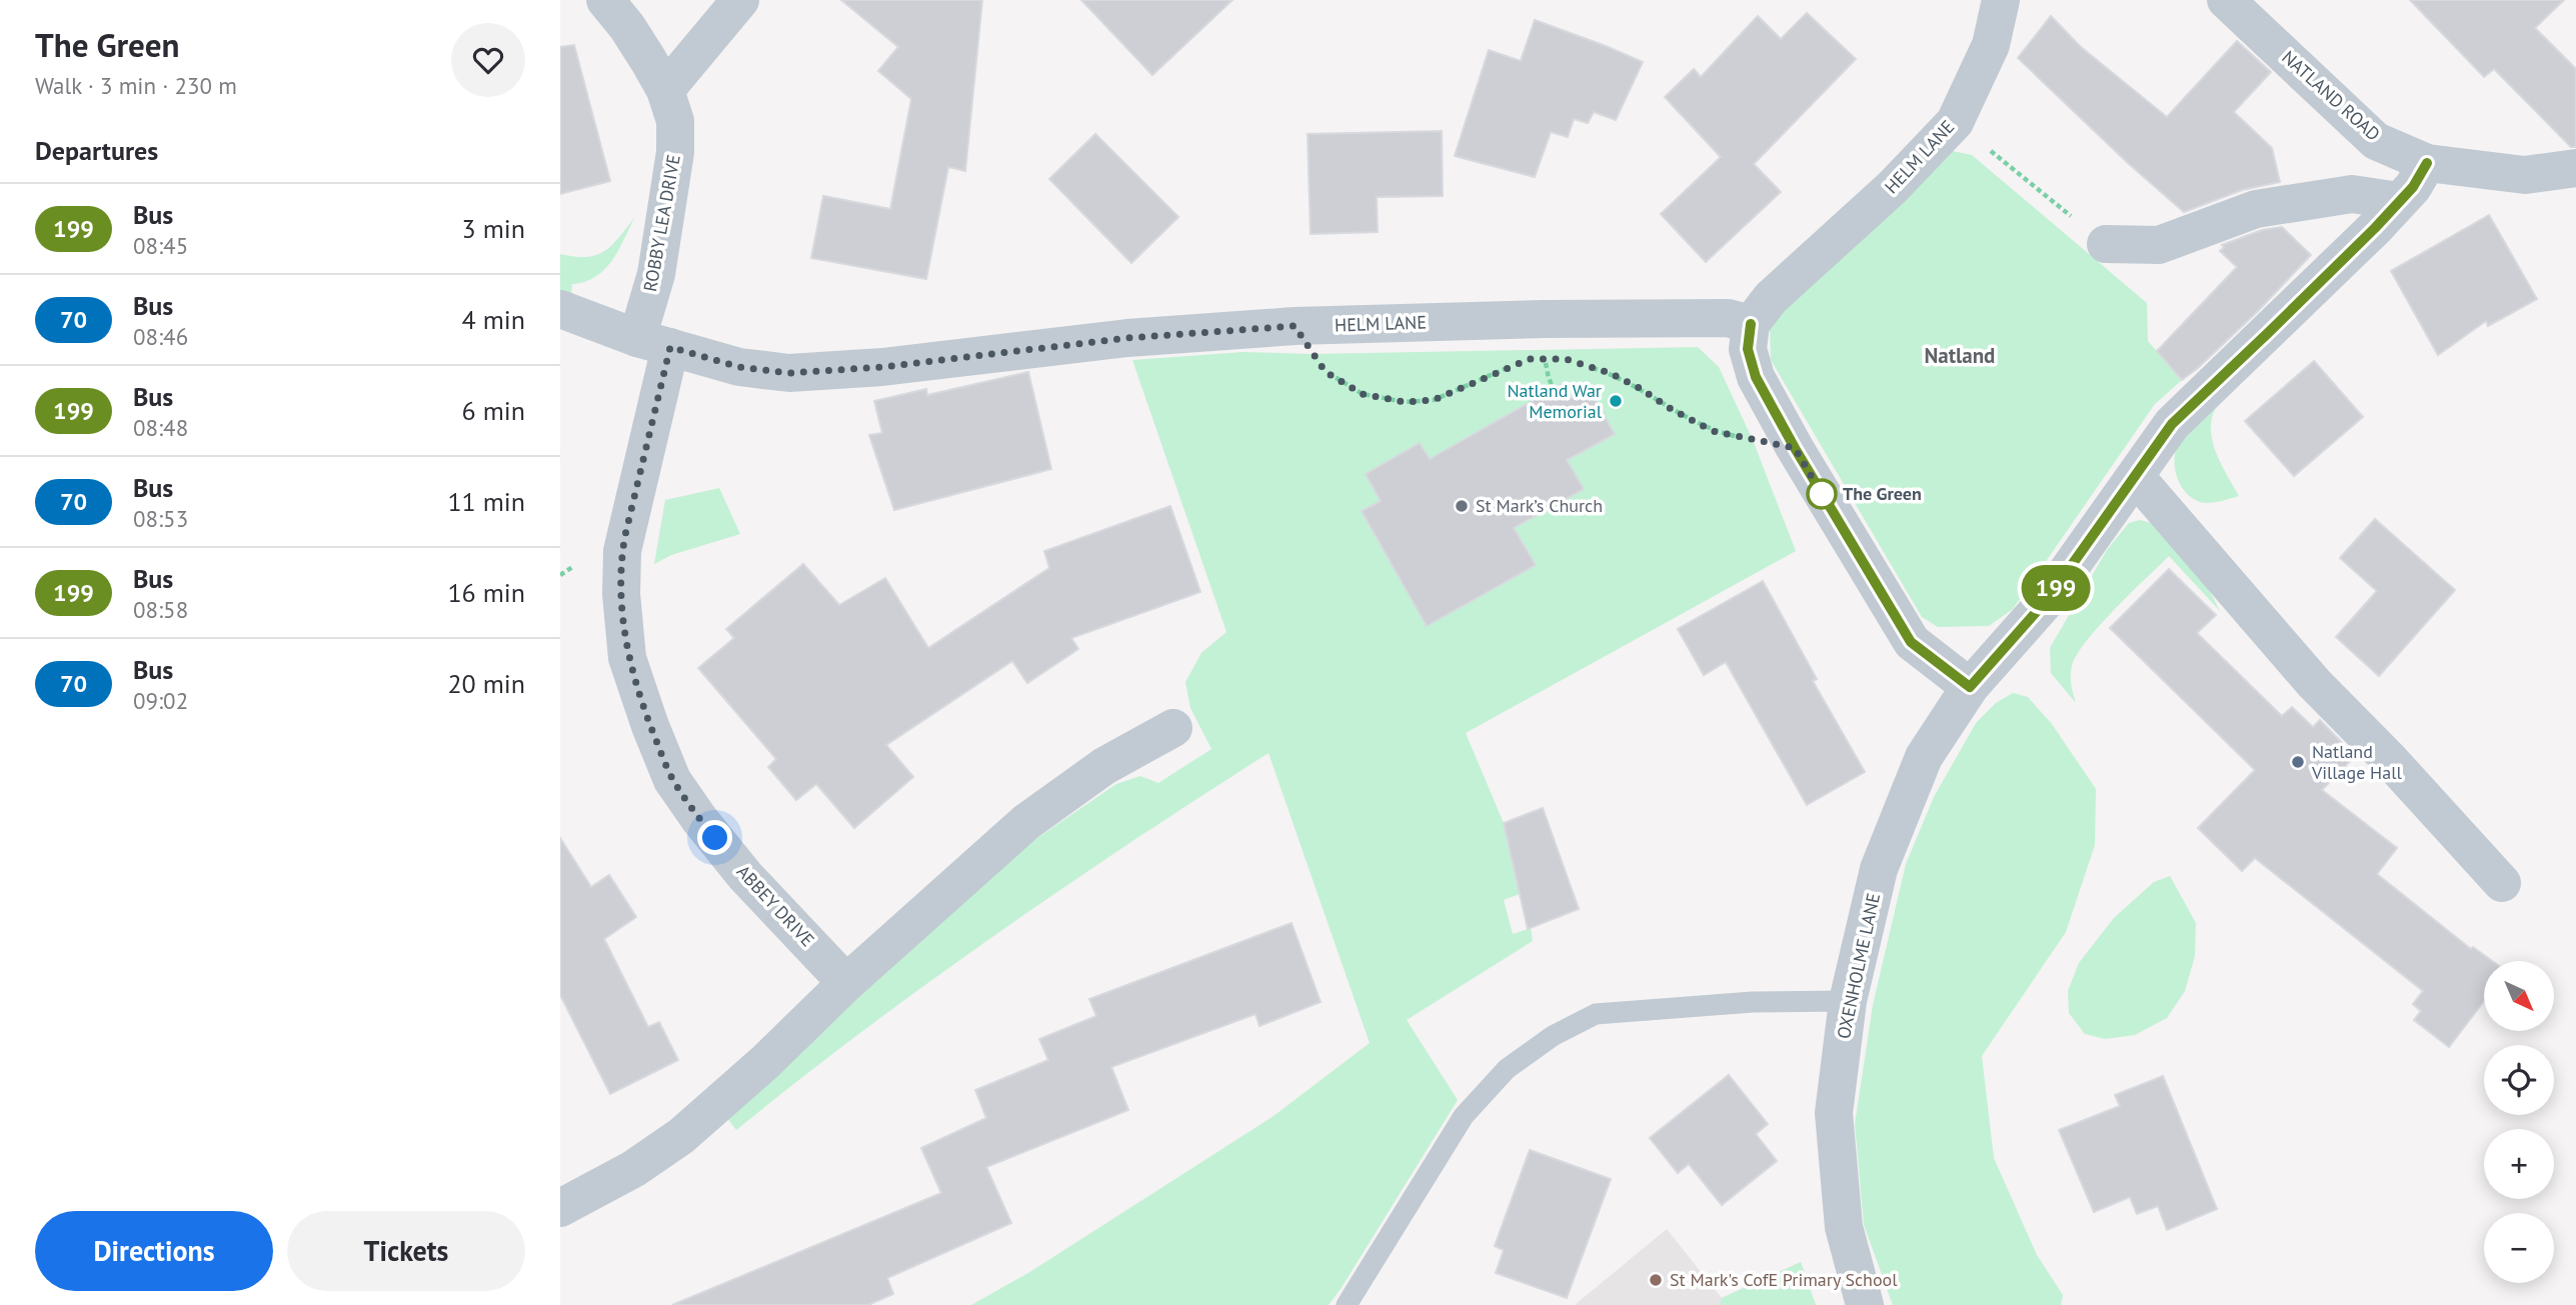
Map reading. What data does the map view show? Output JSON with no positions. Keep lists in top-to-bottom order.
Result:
{
  "streets": {
    "street": [
      "NATLAND ROAD",
      "HELM LANE",
      "ROBBY LEA DRIVE",
      "ABBEY DRIVE",
      "OXENHOLME LANE"
    ]
  },
  "crossings": [
    ["NATLAND ROAD", "OXENHOLME LANE"],
    ["HELM LANE", "ROBBY LEA DRIVE"],
    ["HELM LANE", "ABBEY DRIVE"],
    ["ROBBY LEA DRIVE", "ABBEY DRIVE"]
  ],
  "districts": ["Natland"],
  "places": [
    "Natland War Memorial",
    "The Green",
    "St Mark’s Church",
    "Natland Village Hall",
    "St Mark's CofE Primary School"
  ],
  "lines": ["bus line 199"],
  "north": "bottom right",
  "page": {
    "heading": [
      ["The Green", "Walk · 3 min · 230 m"],
      "Departures"
    ],
    "on_map": "199",
    "list": [
      {
        "mark": "199",
        "name": "Bus",
        "note": "08:45",
        "value": "3 min"
      },
      {
        "mark": "70",
        "name": "Bus",
        "note": "08:46",
        "value": "4 min"
      },
      {
        "mark": "199",
        "name": "Bus",
        "note": "08:48",
        "value": "6 min"
      },
      {
        "mark": "70",
        "name": "Bus",
        "note": "08:53",
        "value": "11 min"
      },
      {
        "mark": "199",
        "name": "Bus",
        "note": "08:58",
        "value": "16 min"
      },
      {
        "mark": "70",
        "name": "Bus",
        "note": "09:02",
        "value": "20 min"
      }
    ],
    "map_buttons": ["+", "−"],
    "buttons": ["Directions", "Tickets"]
  }
}
